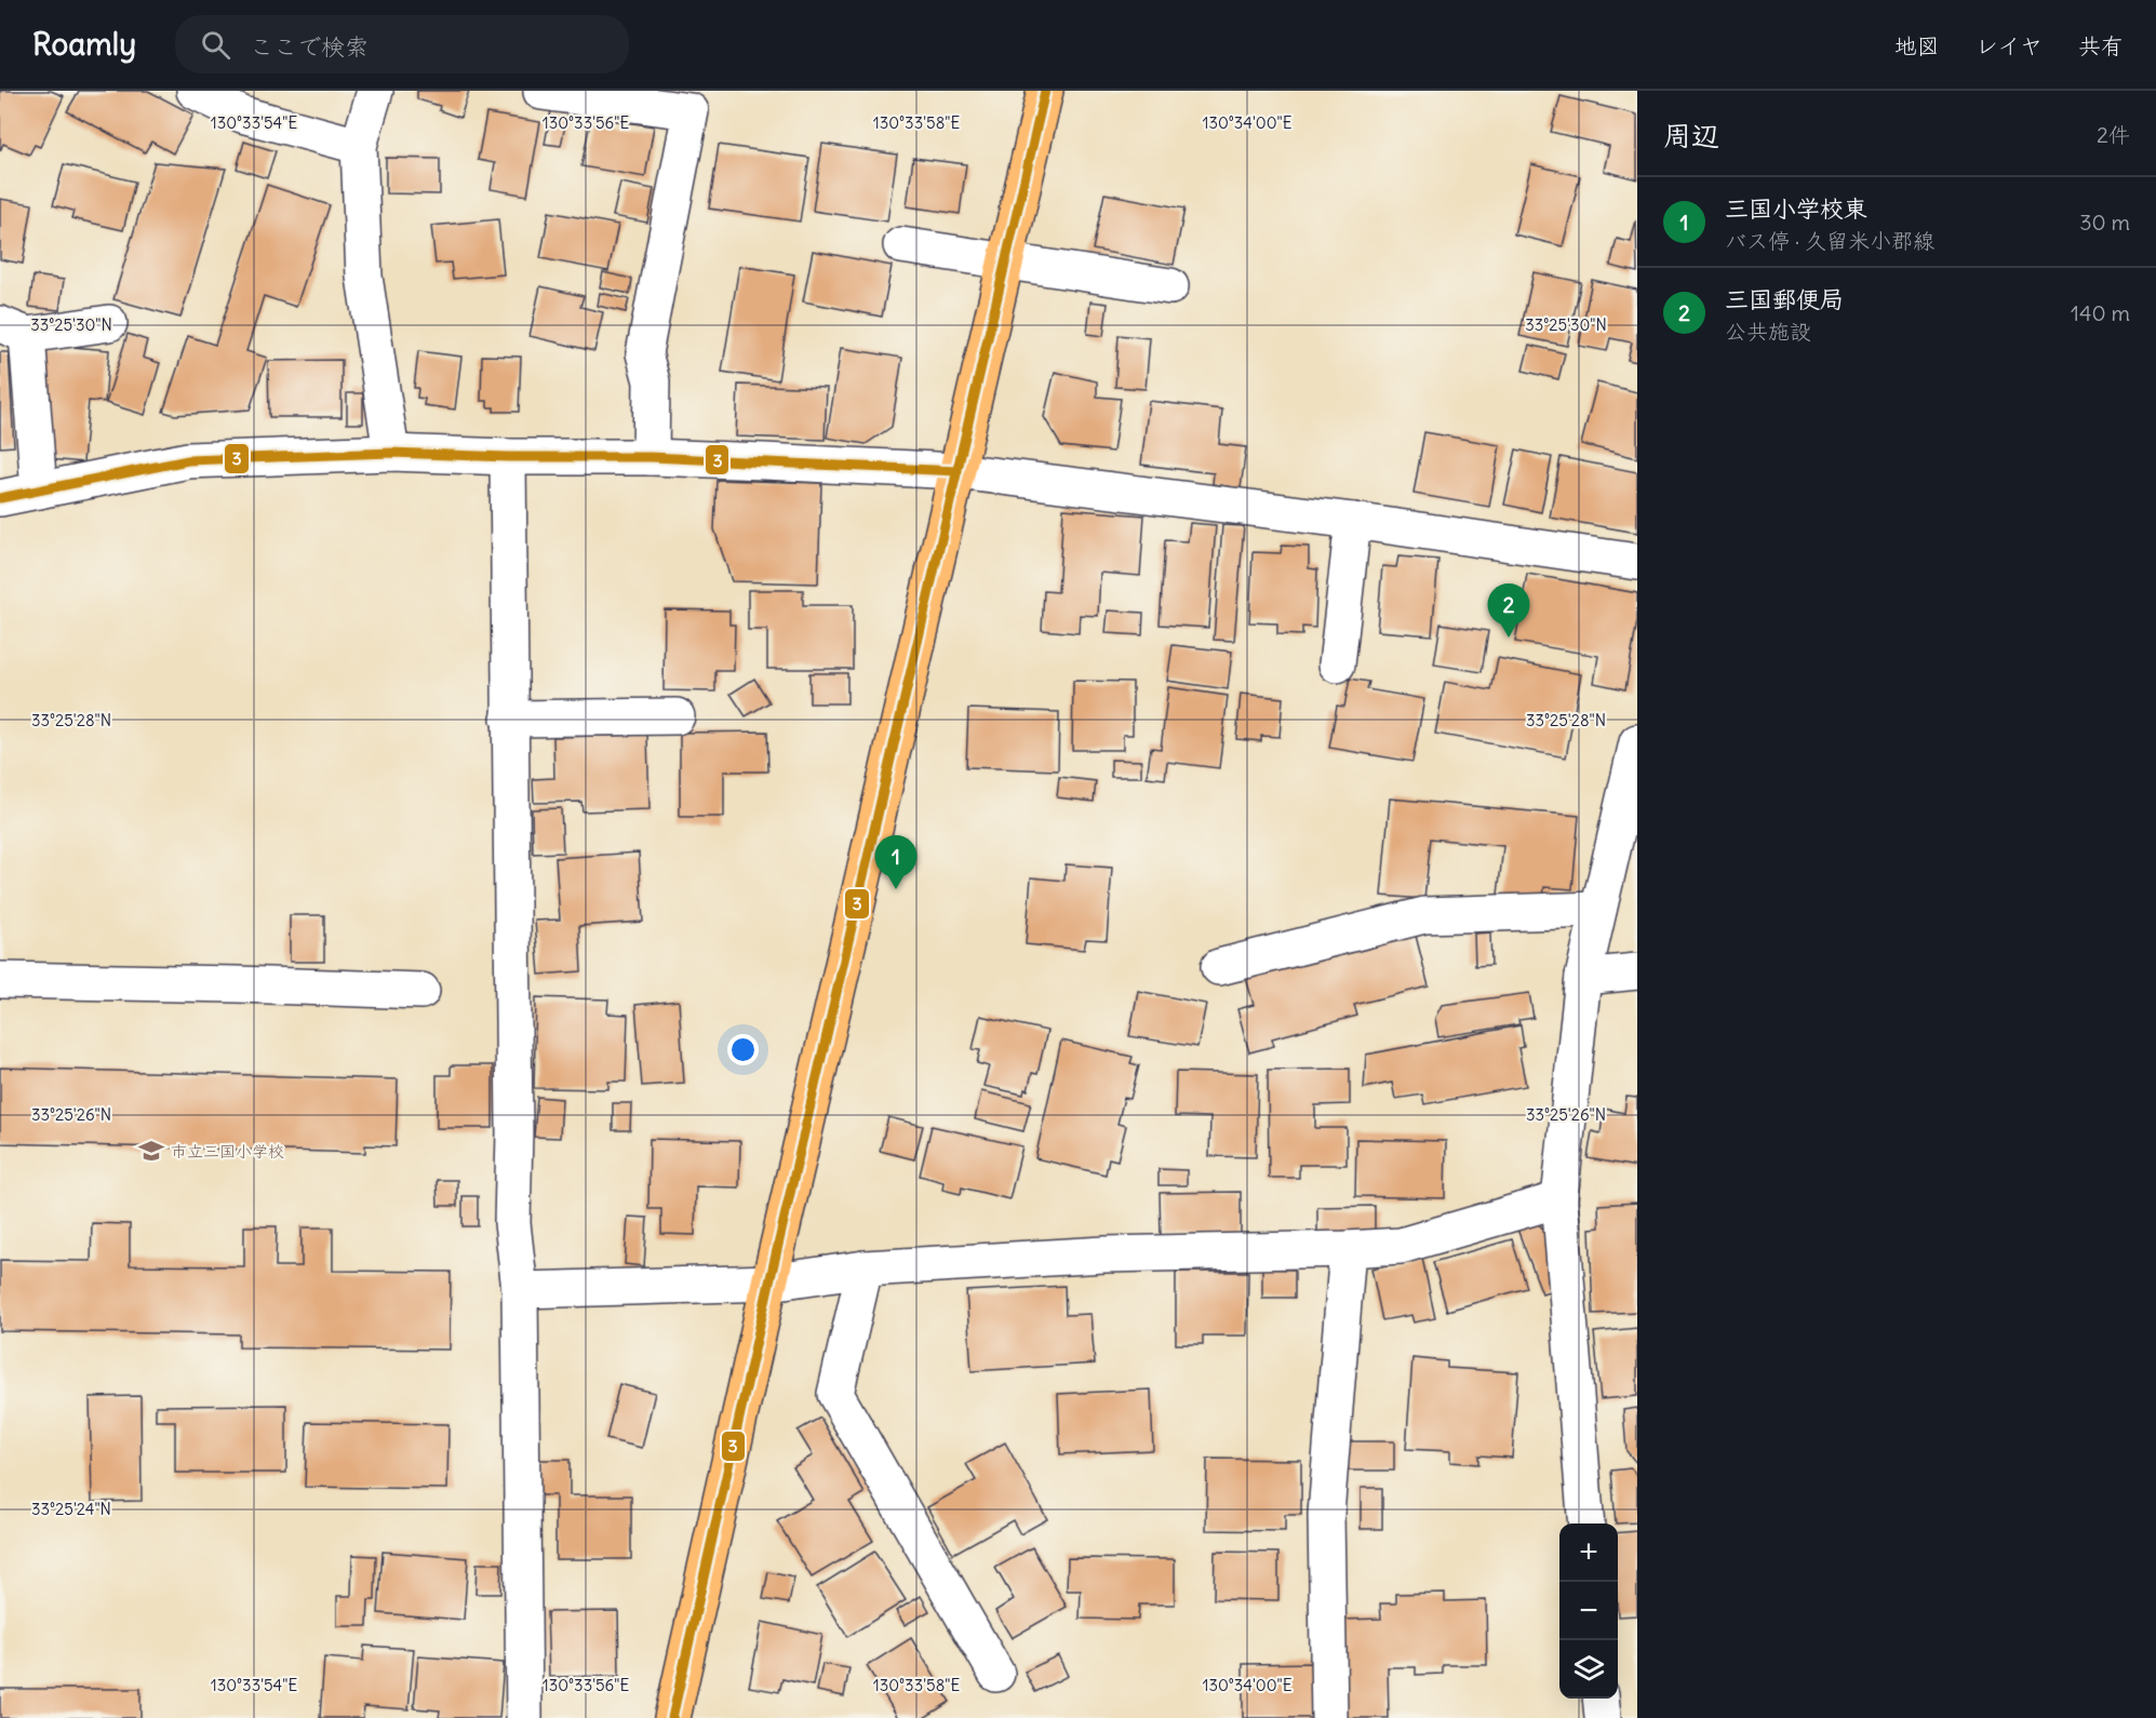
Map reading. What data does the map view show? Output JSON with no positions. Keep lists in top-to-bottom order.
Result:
{
  "places": {
    "school or university": ["市立三国小学校"]
  },
  "lines": ["transit line 3"],
  "page": {
    "header": "Roamly",
    "search": "ここで検索",
    "nav": ["地図", "レイヤ", "共有"],
    "heading": ["周辺", "2件"],
    "list": [
      {
        "mark": "1",
        "name": "三国小学校東",
        "note": "バス停 · 久留米小郡線",
        "value": "30 m"
      },
      {
        "mark": "2",
        "name": "三国郵便局",
        "note": "公共施設",
        "value": "140 m"
      }
    ],
    "pins": ["2", "1"],
    "map_buttons": ["+", "−"]
  },
  "coordinates": [
    "130°33'54\"E",
    "130°33'56\"E",
    "130°33'58\"E",
    "130°34'00\"E",
    "33°25'30\"N",
    "33°25'28\"N",
    "33°25'26\"N",
    "33°25'24\"N"
  ]
}
